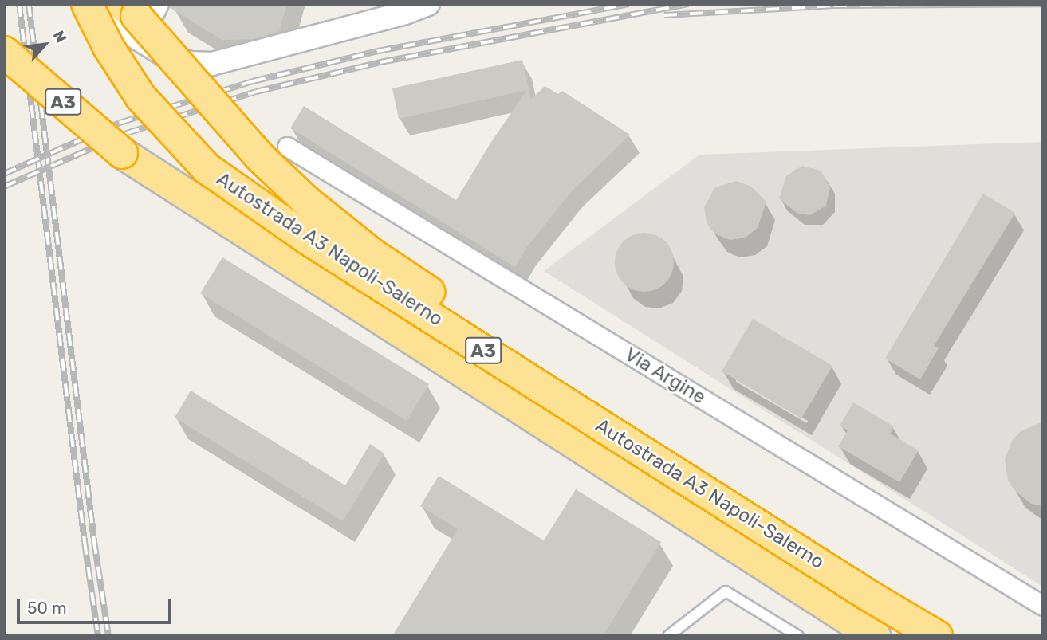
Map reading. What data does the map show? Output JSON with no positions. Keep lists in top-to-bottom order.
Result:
{
  "streets": {
    "highway": ["A3", "Autostrada A3 Napoli-Salerno"],
    "street": ["Via Argine"]
  },
  "scale_bar": "50 m",
  "north": "top right"
}
